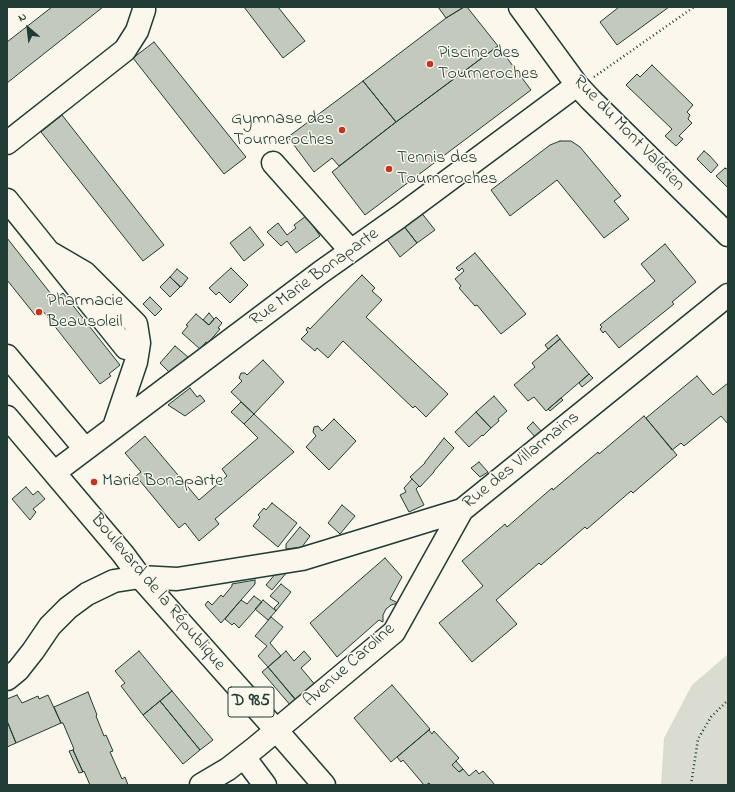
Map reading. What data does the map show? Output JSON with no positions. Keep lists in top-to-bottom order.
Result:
{
  "streets": {
    "street": [
      "Rue du Mont Valérien",
      "Rue Marie Bonaparte",
      "Rue des Villarmains",
      "Boulevard de la République",
      "Avenue Caroline",
      "D 985"
    ]
  },
  "crossings": [
    ["Rue du Mont Valérien", "Rue Marie Bonaparte"],
    ["Rue Marie Bonaparte", "Boulevard de la République"],
    ["Rue des Villarmains", "Boulevard de la République"],
    ["Rue des Villarmains", "Avenue Caroline"],
    ["Boulevard de la République", "Avenue Caroline"]
  ],
  "places": [
    "Piscine des Tourneroches",
    "Gymnase des Tourneroches",
    "Tennis des Tourneroches",
    "Pharmacie Beausoleil",
    "Marie Bonaparte"
  ],
  "north": "top left"
}
